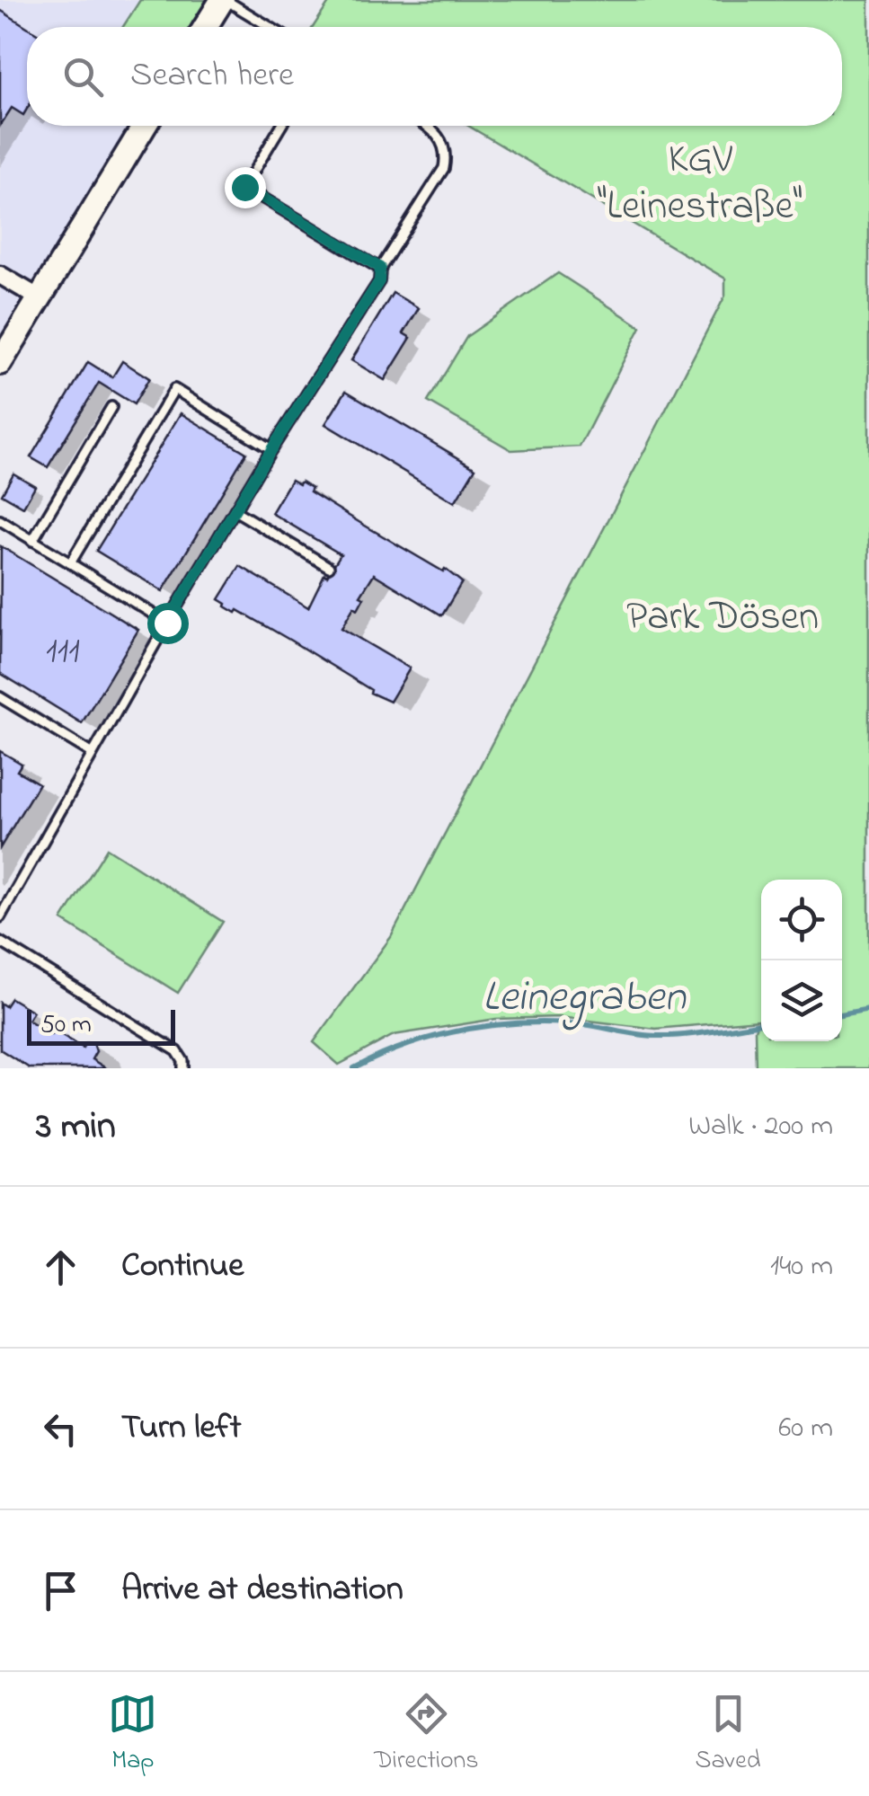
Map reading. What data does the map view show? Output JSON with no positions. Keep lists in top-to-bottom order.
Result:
{
  "water": ["Leinegraben"],
  "parks": ["KGV \"Leinestraße\"", "Park Dösen"],
  "house_numbers": ["111"],
  "scale_bar": "50 m",
  "page": {
    "search": "Search here",
    "scale": "50 m",
    "heading": ["3 min", "Walk · 200 m"],
    "list": [
      ["Continue", "140 m"],
      ["Turn left", "60 m"],
      "Arrive at destination"
    ],
    "nav": ["Map", "Directions", "Saved"]
  }
}
